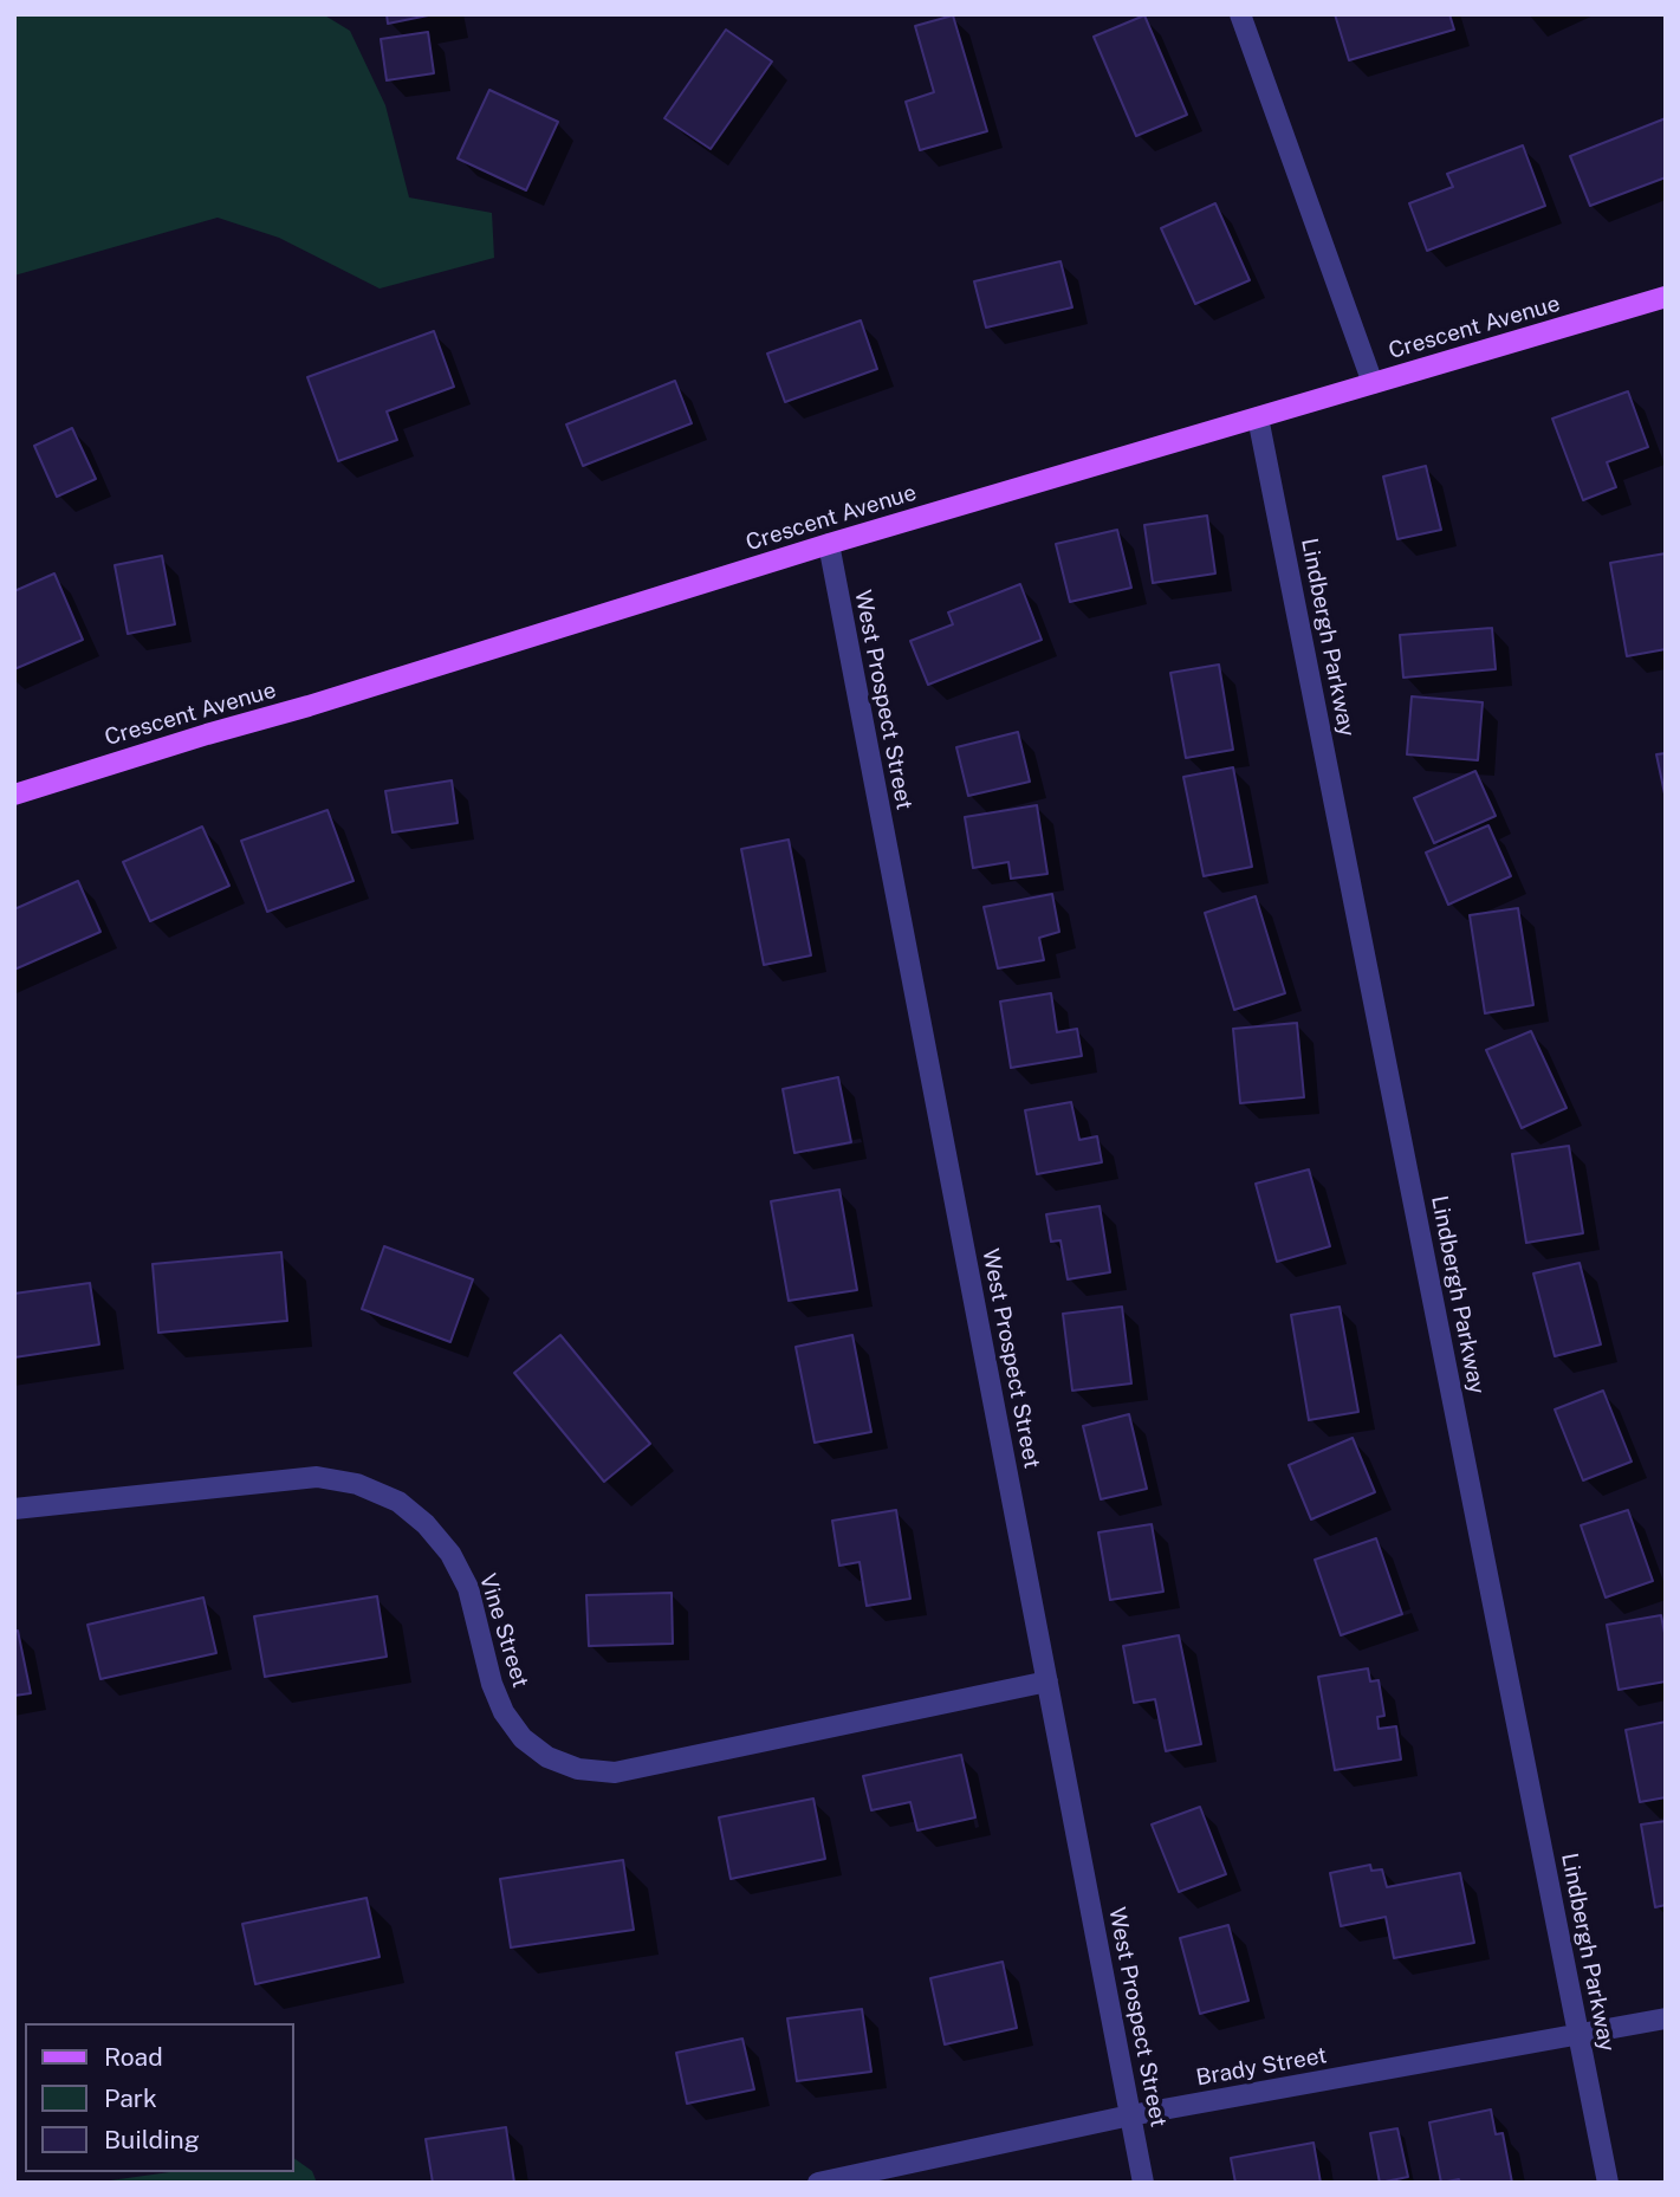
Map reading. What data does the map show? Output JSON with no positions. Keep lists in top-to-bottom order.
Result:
{
  "streets": {
    "main road": ["Crescent Avenue"],
    "street": [
      "Lindbergh Parkway",
      "West Prospect Street",
      "Vine Street",
      "Brady Street"
    ]
  },
  "crossings": [
    ["Crescent Avenue", "Lindbergh Parkway"],
    ["Crescent Avenue", "West Prospect Street"],
    ["Lindbergh Parkway", "Brady Street"],
    ["West Prospect Street", "Vine Street"],
    ["West Prospect Street", "Brady Street"]
  ],
  "legend": ["Road", "Park", "Building"]
}
